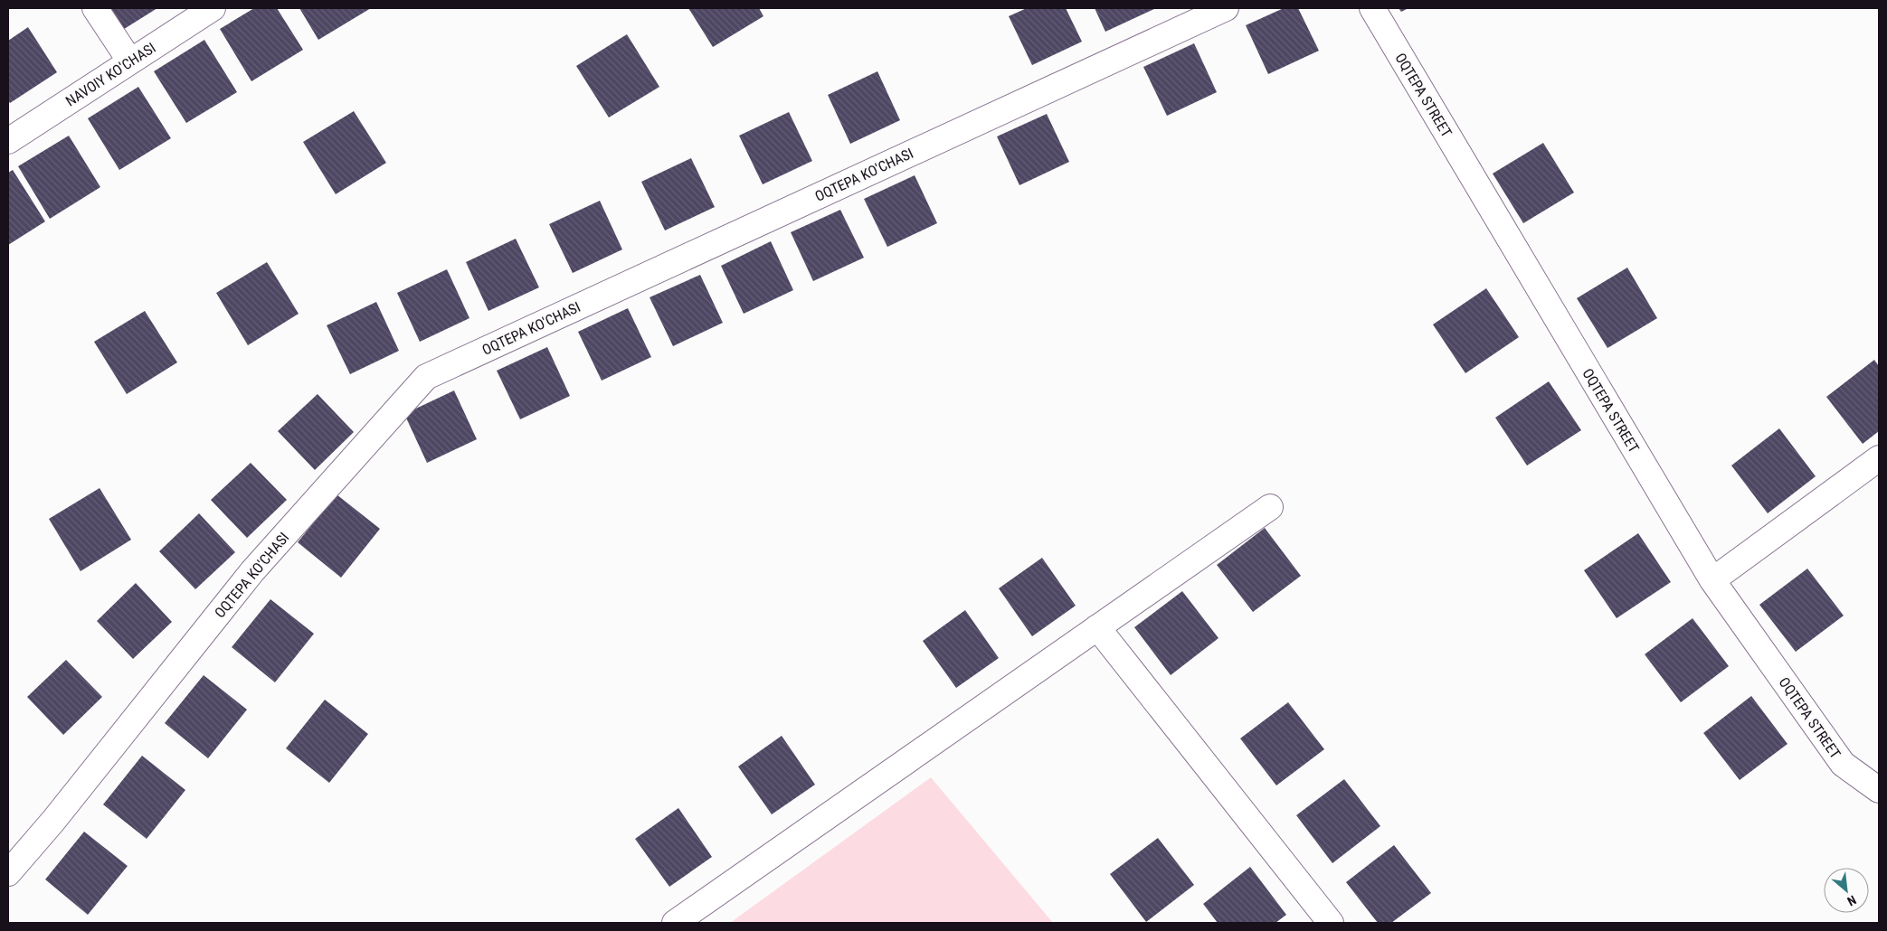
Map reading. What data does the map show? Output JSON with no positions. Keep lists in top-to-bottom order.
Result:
{
  "streets": {
    "street": ["NAVOIY KO'CHASI", "OQTEPA STREET", "OQTEPA KO'CHASI"]
  },
  "north": "bottom right"
}
